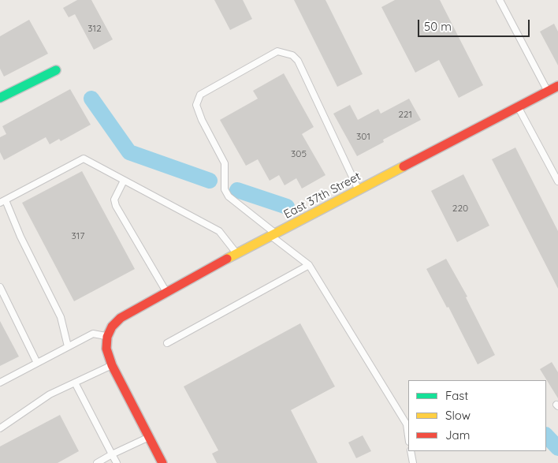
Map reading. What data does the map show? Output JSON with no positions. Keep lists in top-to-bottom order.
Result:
{
  "streets": {
    "street": ["East 37th Street"]
  },
  "house_numbers": [
    "312",
    "221",
    "301",
    "305",
    "220",
    "317"
  ],
  "legend": ["Fast", "Slow", "Jam"],
  "scale_bar": "50 m"
}
